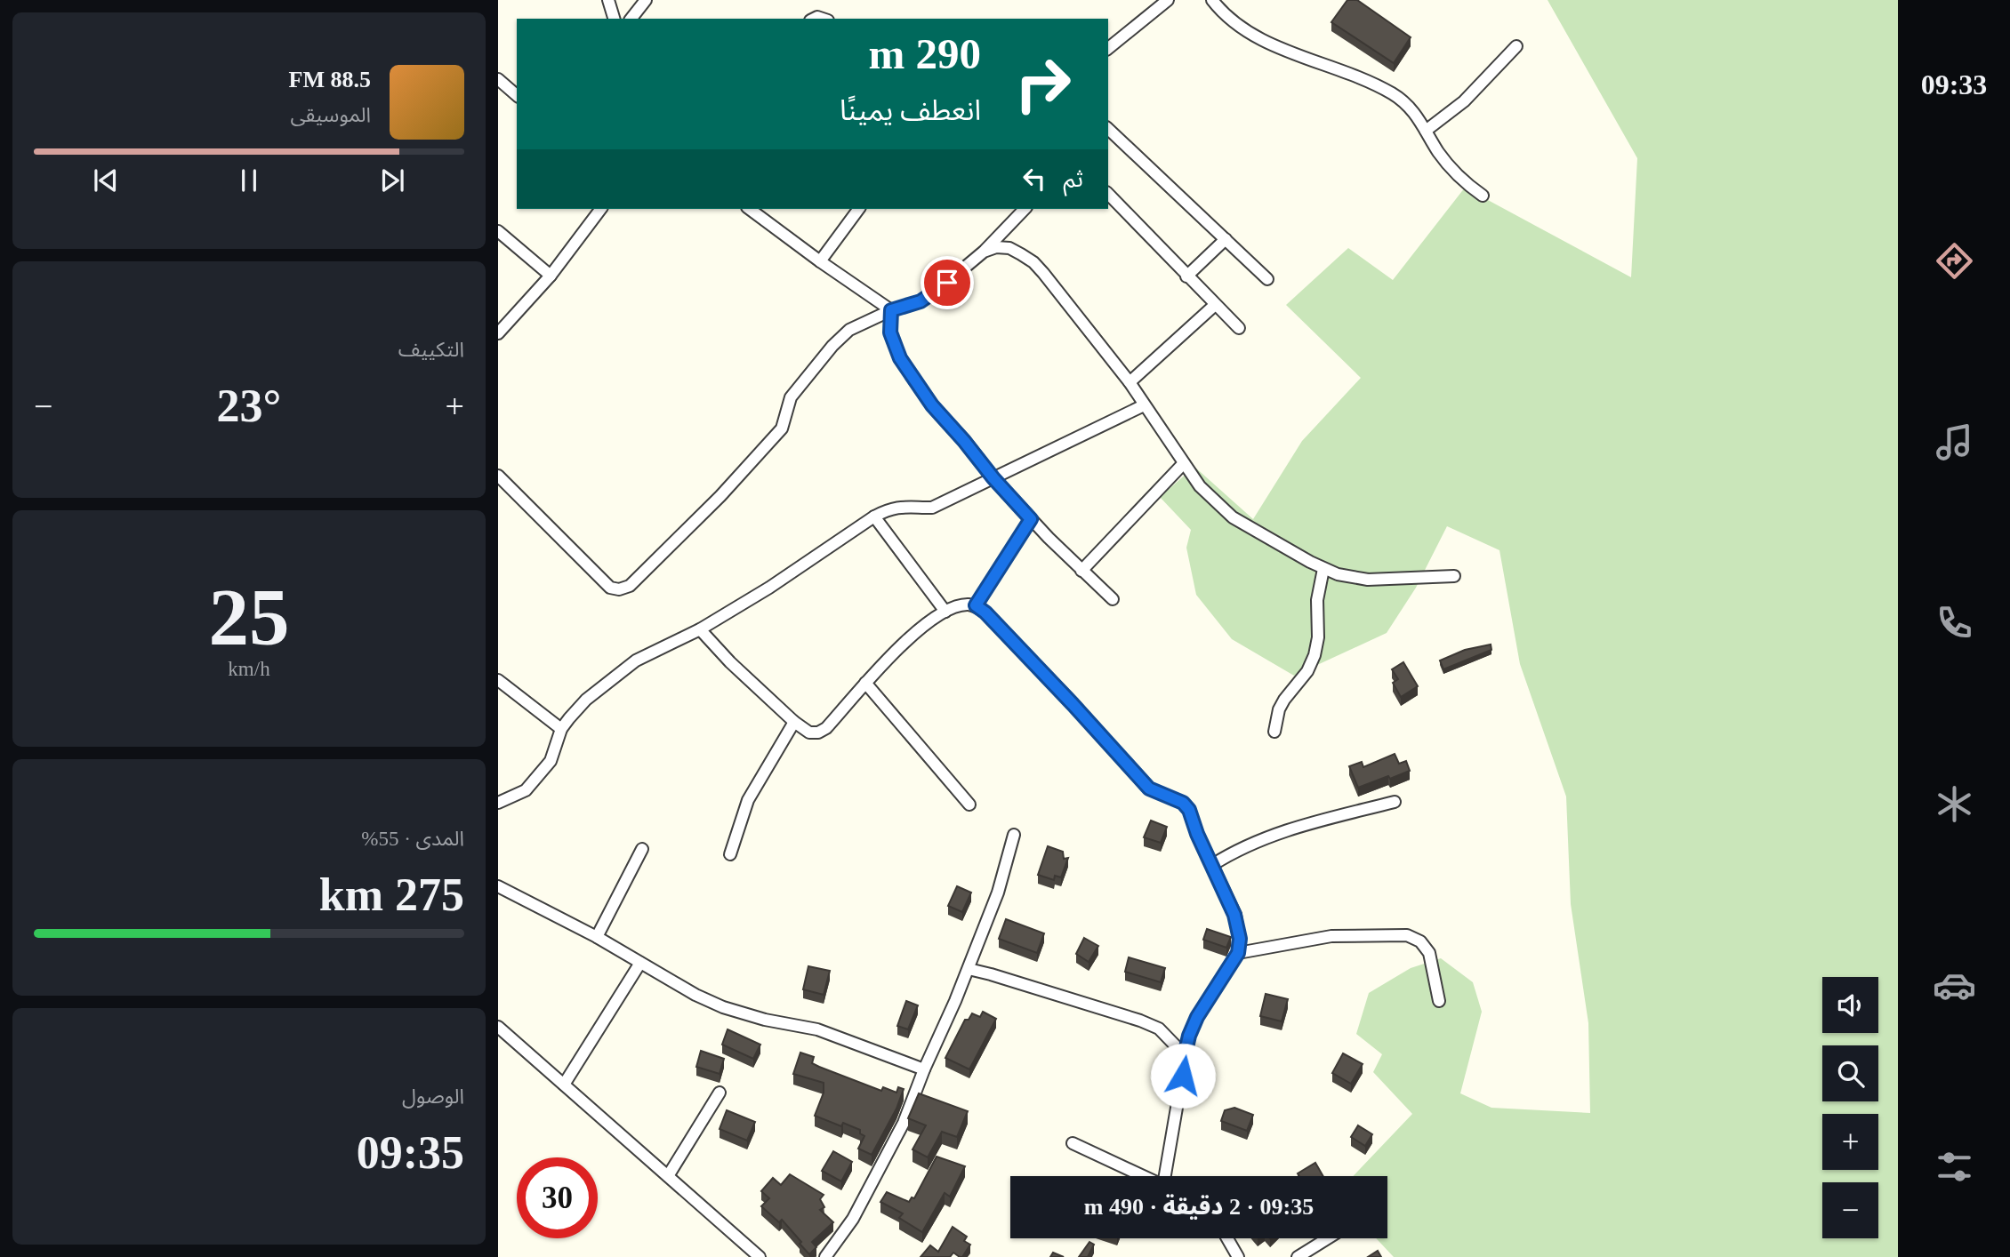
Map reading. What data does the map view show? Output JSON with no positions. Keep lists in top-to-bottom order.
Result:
{
  "page": {
    "tabs": "09:33",
    "turn": ["290 m", "انعطف يمينًا"],
    "song": ["88.5 FM", "الموسيقى"],
    "then": "ثم",
    "tile": [
      "التكييف",
      ["25", "km/h"],
      ["المدى · 55%", "275 km"],
      ["الوصول", "09:35"]
    ],
    "heat": ["−", "23°", "+"],
    "map_buttons": ["+", "−"],
    "limit": "30",
    "trip": "09:35 · 2 دقيقة · 490 m"
  }
}
